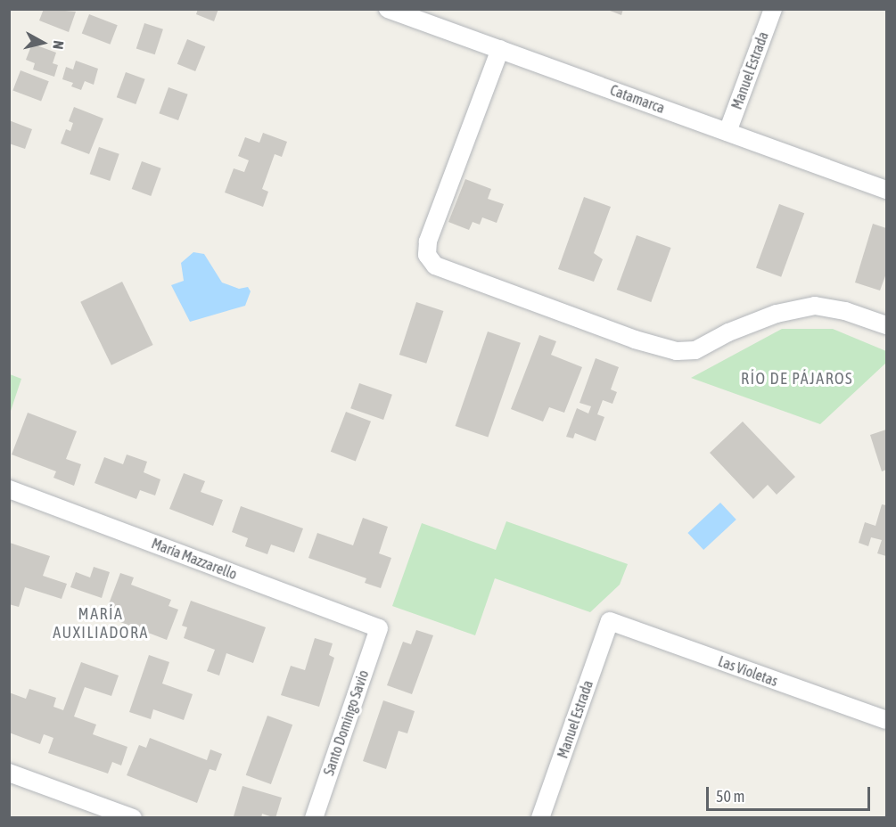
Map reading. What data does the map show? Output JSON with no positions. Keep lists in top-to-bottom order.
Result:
{
  "streets": {
    "street": [
      "Manuel Estrada",
      "Catamarca",
      "María Mazzarello",
      "Las Violetas",
      "Santo Domingo Savio"
    ]
  },
  "crossings": [
    ["Manuel Estrada", "Catamarca"],
    ["Manuel Estrada", "Las Violetas"],
    ["María Mazzarello", "Santo Domingo Savio"]
  ],
  "districts": ["RÍO DE PÁJAROS", "MARÍA AUXILIADORA"],
  "scale_bar": "50 m",
  "north": "right"
}
